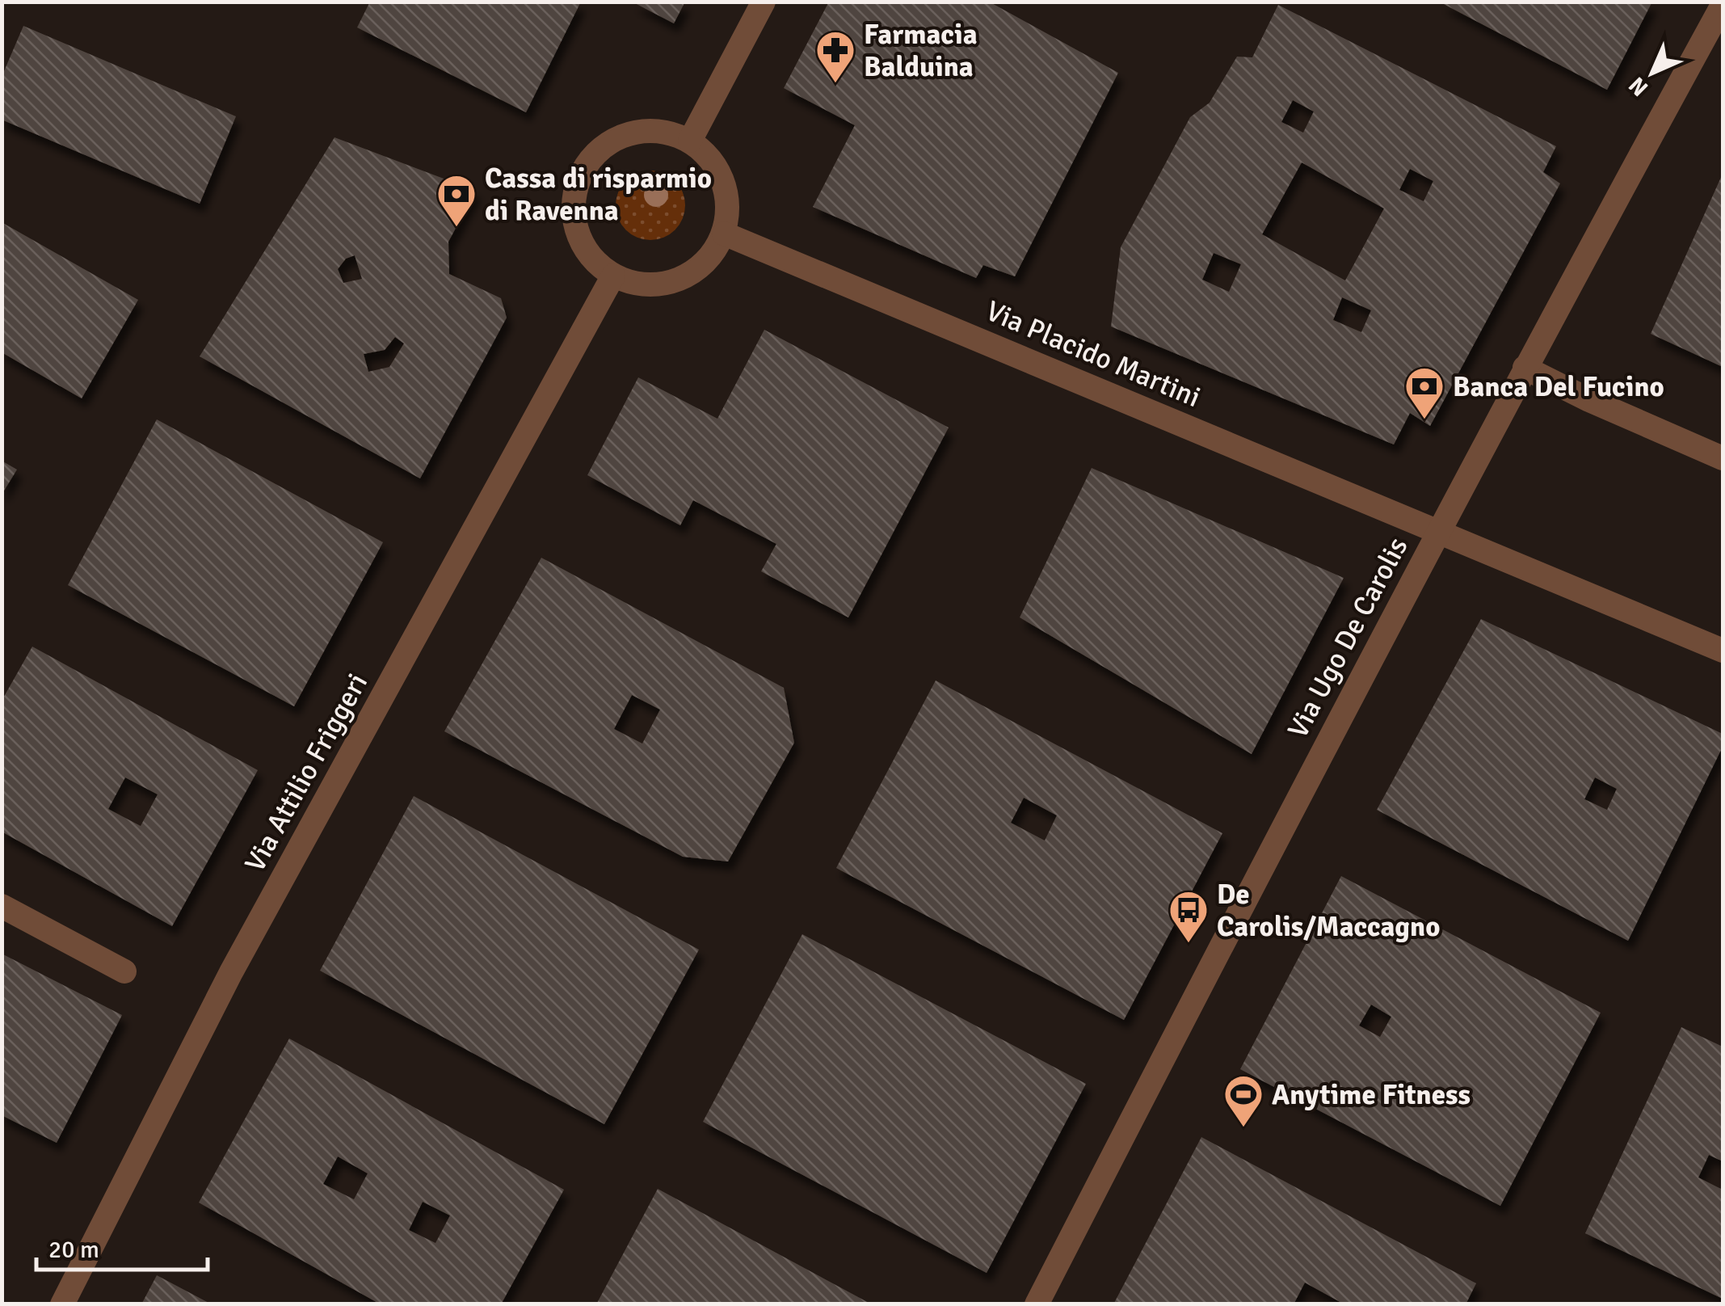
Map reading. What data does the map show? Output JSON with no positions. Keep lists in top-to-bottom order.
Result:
{
  "streets": {
    "street": ["Via Placido Martini", "Via Ugo De Carolis", "Via Attilio Friggeri"]
  },
  "crossings": [
    ["Via Placido Martini", "Via Ugo De Carolis"],
    ["Via Placido Martini", "Via Attilio Friggeri"]
  ],
  "places": {
    "pharmacy": ["Farmacia Balduina"],
    "bank": ["Cassa di risparmio di Ravenna", "Banca Del Fucino"],
    "bus stop": ["De Carolis/Maccagno"],
    "sports": ["Anytime Fitness"]
  },
  "scale_bar": "20 m",
  "north": "bottom left"
}
